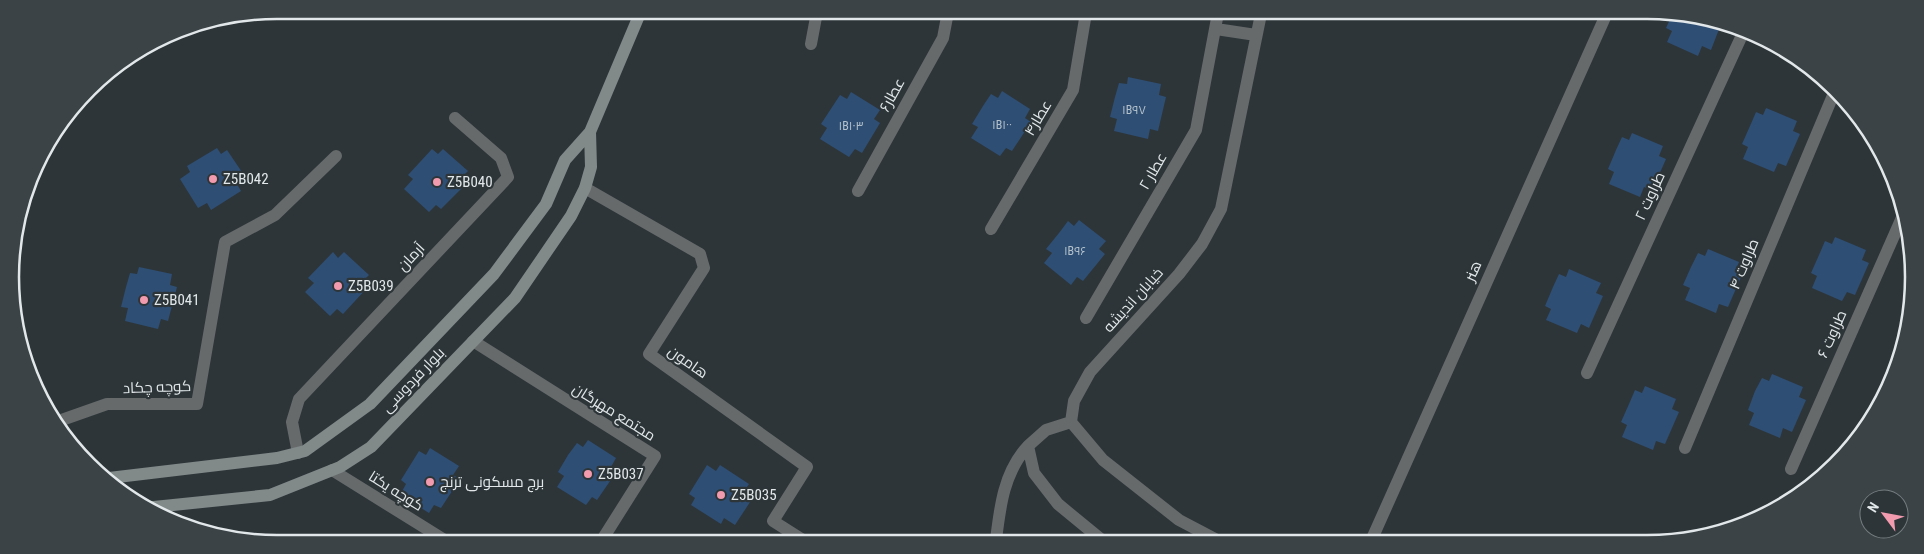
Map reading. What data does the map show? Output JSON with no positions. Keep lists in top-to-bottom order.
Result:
{
  "streets": {
    "main road": ["بلوار فردوسی"],
    "street": [
      "عطار۶",
      "عطار۴",
      "عطار ۲",
      "طراوت ۲",
      "آرمان",
      "طراوت ۴",
      "هنر",
      "خیابان اندیشه",
      "طراوت ۶",
      "هامون",
      "کوچه چکاد",
      "مجتمع مهرگان",
      "کوچه یکتا"
    ]
  },
  "crossings": [
    ["آرمان", "بلوار فردوسی"],
    ["هامون", "بلوار فردوسی"],
    ["بلوار فردوسی", "مجتمع مهرگان"],
    ["بلوار فردوسی", "کوچه یکتا"]
  ],
  "places": [
    "Z5B042",
    "Z5B040",
    "Z5B039",
    "Z5B041",
    "Z5B037",
    "برج مسکونی ترنج",
    "Z5B035"
  ],
  "house_numbers": [
    "۱B۹۷",
    "۱B۱۰۰",
    "۱B۱۰۳",
    "۱B۹۶"
  ],
  "north": "top left"
}
